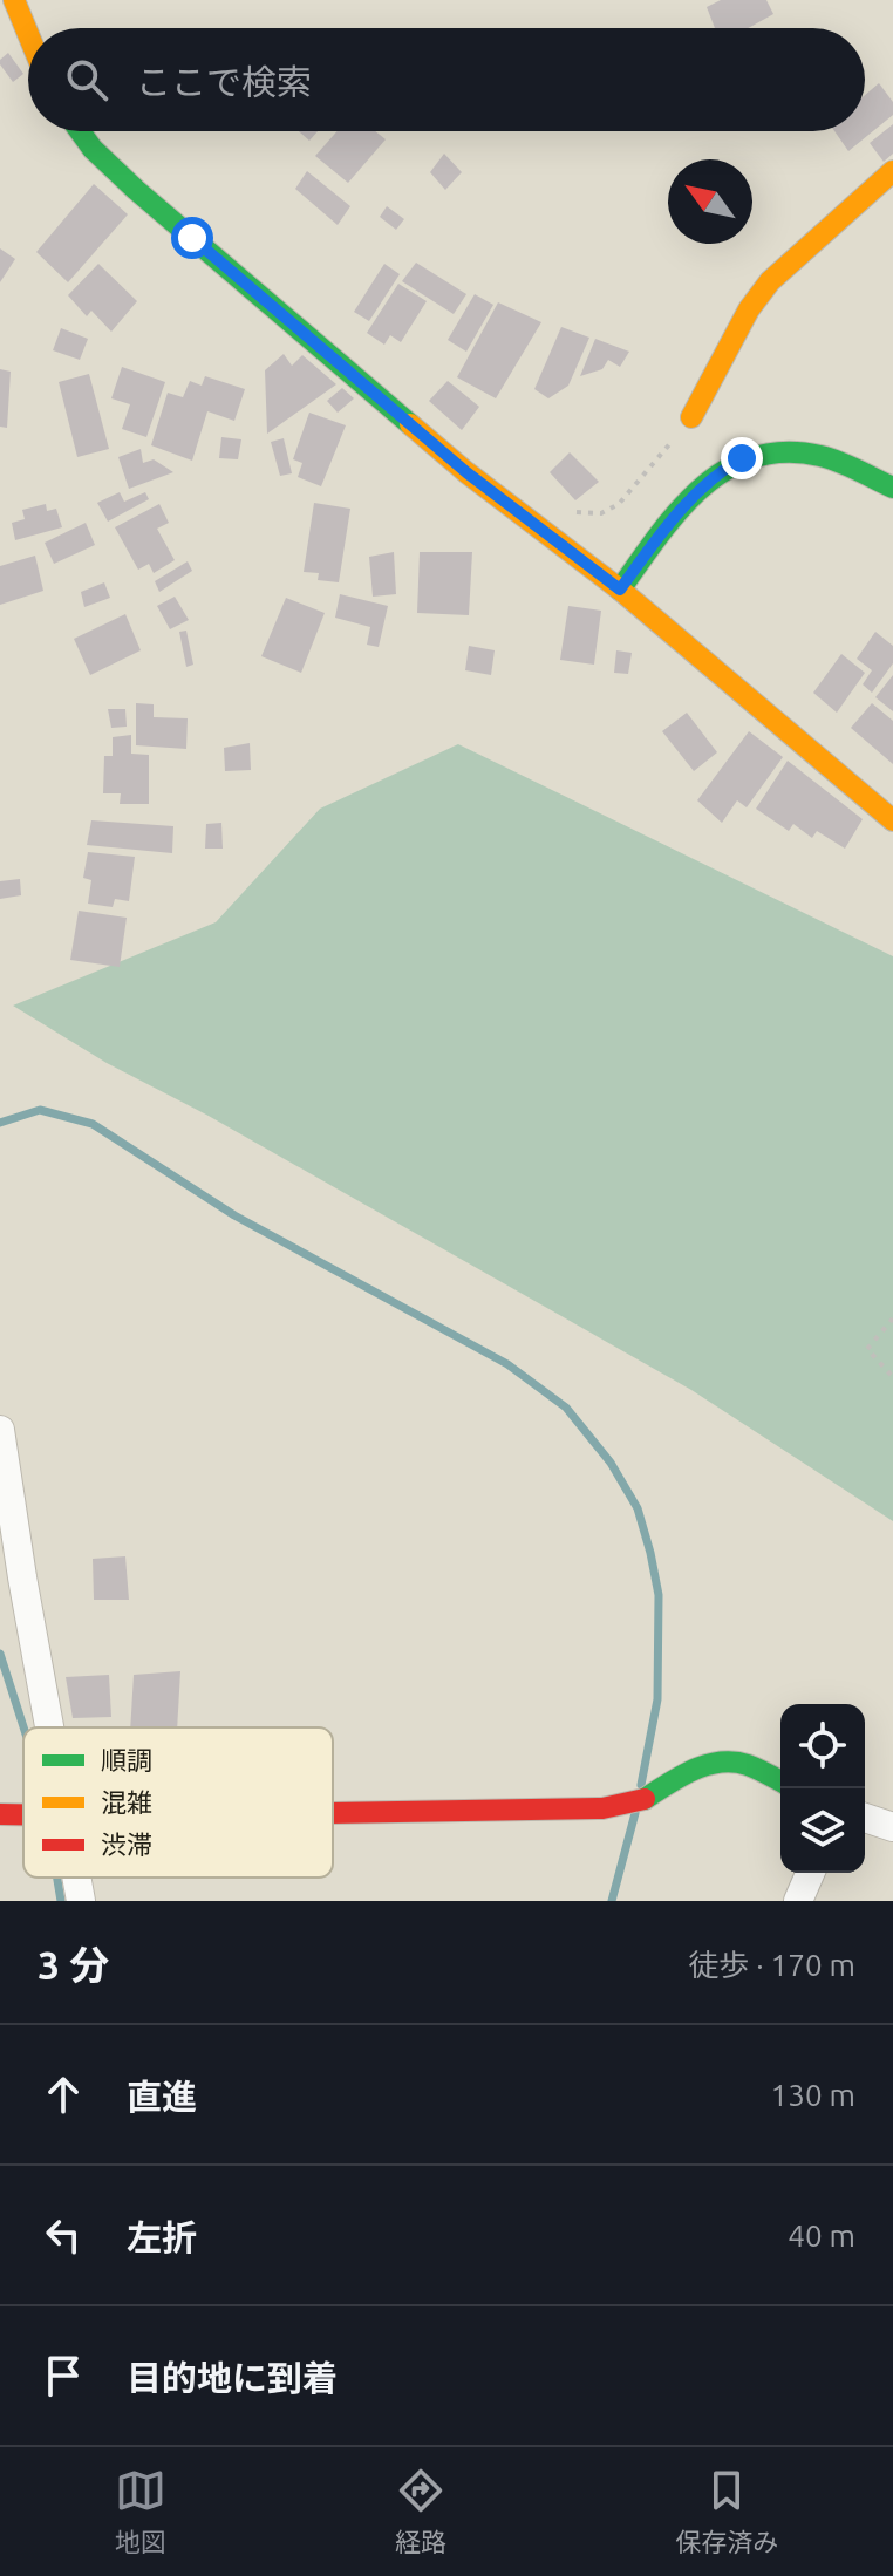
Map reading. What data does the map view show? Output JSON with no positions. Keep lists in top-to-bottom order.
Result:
{
  "legend": ["順調", "混雑", "渋滞"],
  "north": "top left",
  "page": {
    "search": "ここで検索",
    "heading": ["3 分", "徒歩 · 170 m"],
    "list": [
      ["直進", "130 m"],
      ["左折", "40 m"],
      "目的地に到着"
    ],
    "nav": ["地図", "経路", "保存済み"]
  }
}
